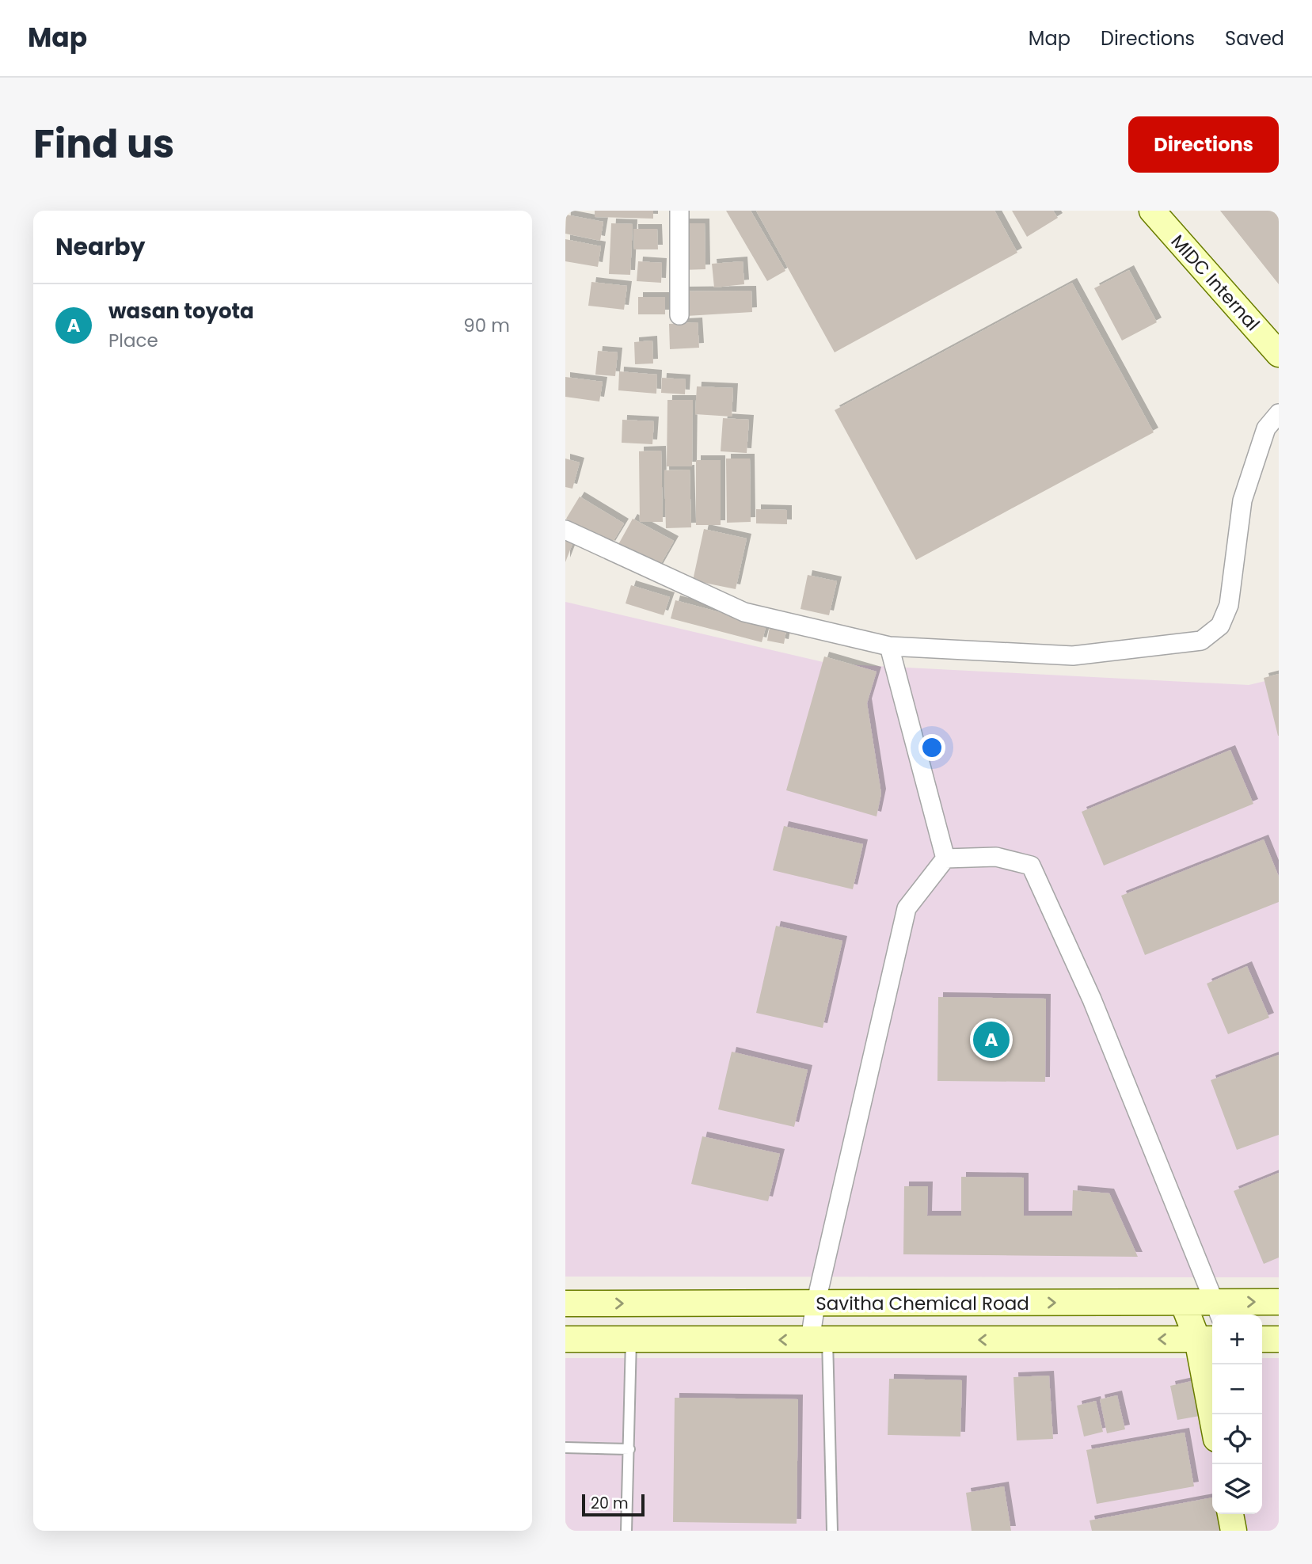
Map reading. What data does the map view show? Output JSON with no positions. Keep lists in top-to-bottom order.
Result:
{
  "streets": {
    "main road": ["MIDC Internal", "Savitha Chemical Road"]
  },
  "scale_bar": "20 m",
  "page": {
    "header": "Map",
    "nav": ["Map", "Directions", "Saved"],
    "title": "Find us",
    "buttons": "Directions",
    "heading": "Nearby",
    "list": [
      {
        "mark": "A",
        "name": "wasan toyota",
        "note": "Place",
        "value": "90 m"
      }
    ],
    "pins": "A",
    "map_buttons": ["+", "−"],
    "scale": "20 m"
  }
}
